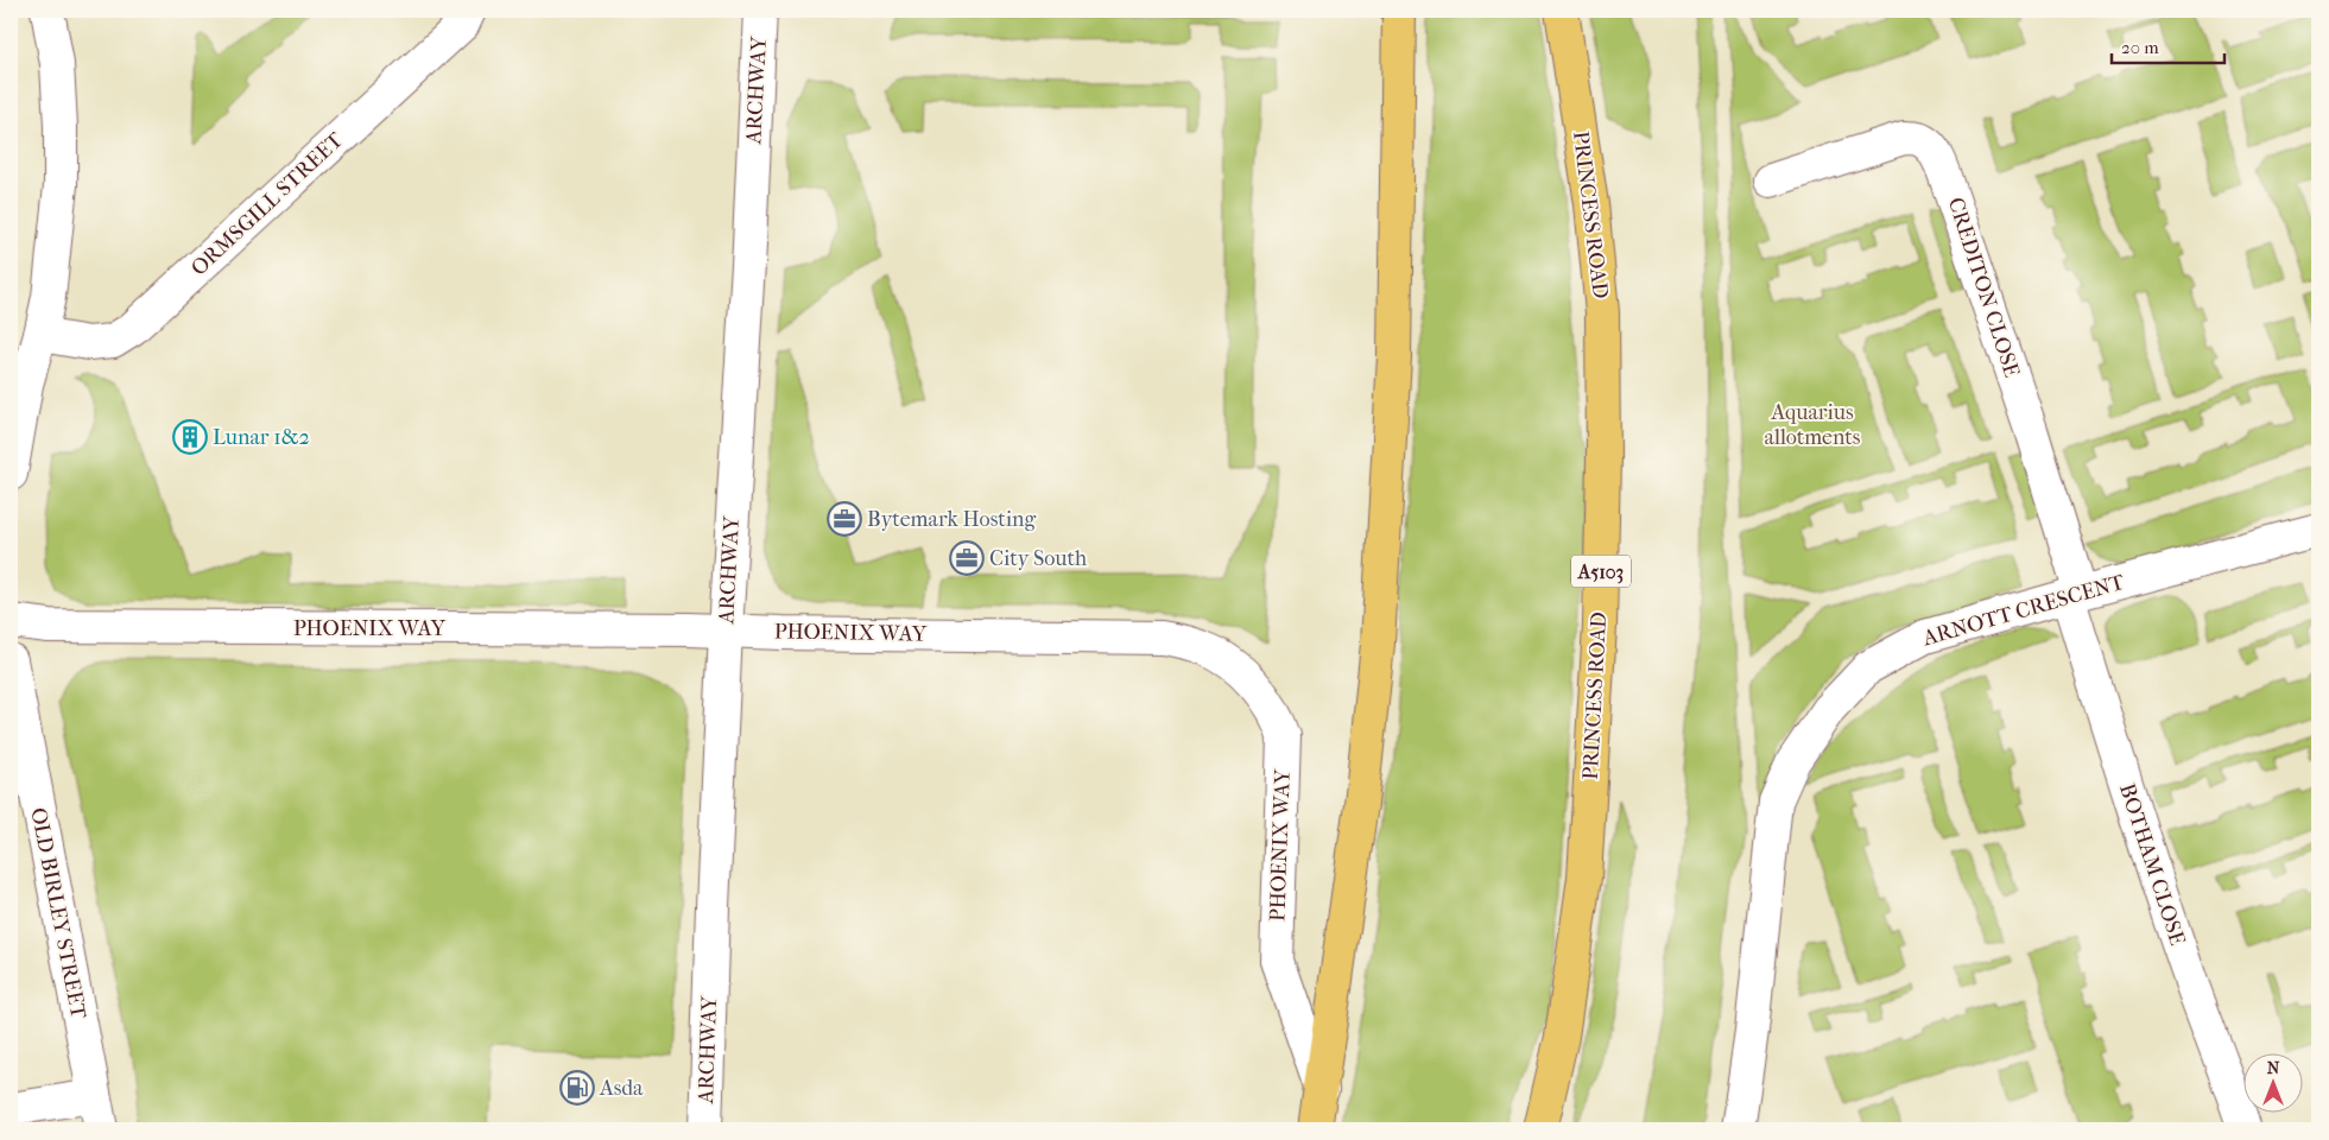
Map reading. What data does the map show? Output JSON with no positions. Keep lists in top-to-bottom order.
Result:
{
  "streets": {
    "highway": ["PRINCESS ROAD", "A5103"],
    "street": [
      "ARCHWAY",
      "ORMSGILL STREET",
      "CREDITON CLOSE",
      "ARNOTT CRESCENT",
      "PHOENIX WAY",
      "BOTHAM CLOSE",
      "OLD BIRLEY STREET"
    ]
  },
  "crossings": [
    ["ARCHWAY", "PHOENIX WAY"],
    ["CREDITON CLOSE", "ARNOTT CRESCENT"],
    ["CREDITON CLOSE", "BOTHAM CLOSE"],
    ["ARNOTT CRESCENT", "BOTHAM CLOSE"]
  ],
  "parks": ["Aquarius allotments"],
  "places": {
    "building": ["Lunar 1&2"],
    "office": ["Bytemark Hosting", "City South"],
    "fuel station": ["Asda"]
  },
  "scale_bar": "20 m",
  "north": "top"
}
